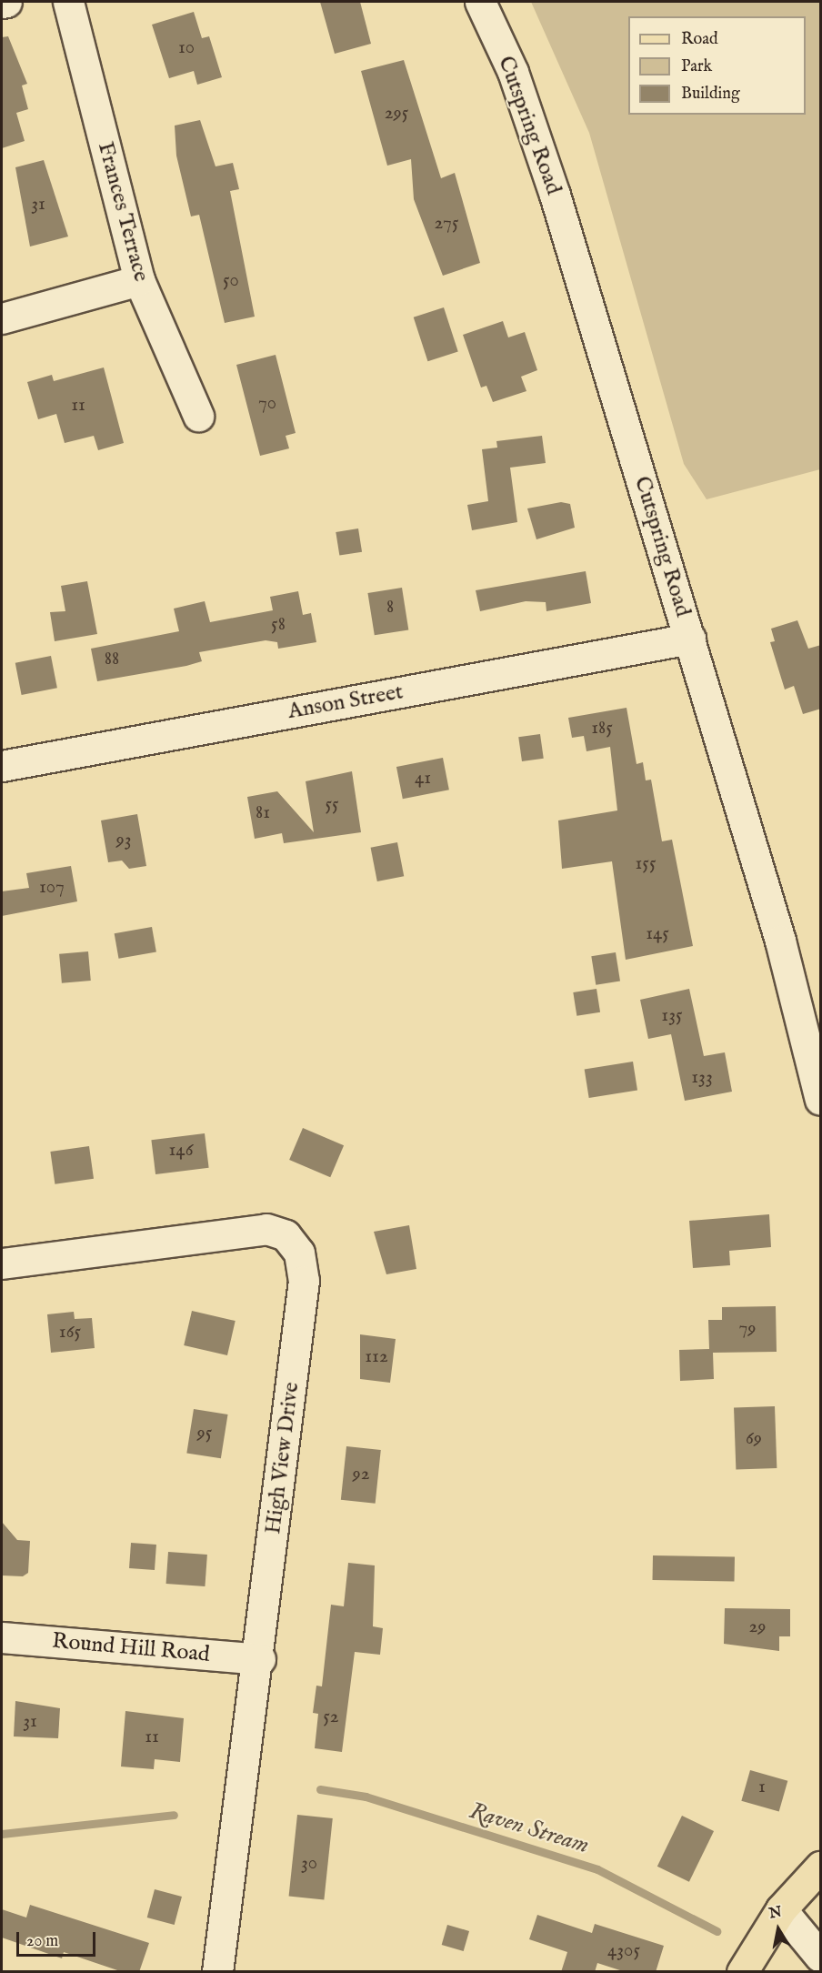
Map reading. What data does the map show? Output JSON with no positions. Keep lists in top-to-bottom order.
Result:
{
  "streets": {
    "street": [
      "Cutspring Road",
      "Frances Terrace",
      "Anson Street",
      "High View Drive",
      "Round Hill Road"
    ]
  },
  "crossings": [
    ["Cutspring Road", "Anson Street"],
    ["High View Drive", "Round Hill Road"]
  ],
  "water": ["Raven Stream"],
  "house_numbers": [
    "10",
    "295",
    "31",
    "275",
    "50",
    "70",
    "11",
    "8",
    "58",
    "88",
    "185",
    "41",
    "55",
    "81",
    "93",
    "155",
    "107",
    "145",
    "135",
    "133",
    "146",
    "79",
    "165",
    "112",
    "95",
    "69",
    "92",
    "29",
    "52",
    "31",
    "11",
    "1",
    "30",
    "4305"
  ],
  "legend": ["Road", "Park", "Building"],
  "scale_bar": "20 m",
  "north": "top"
}
